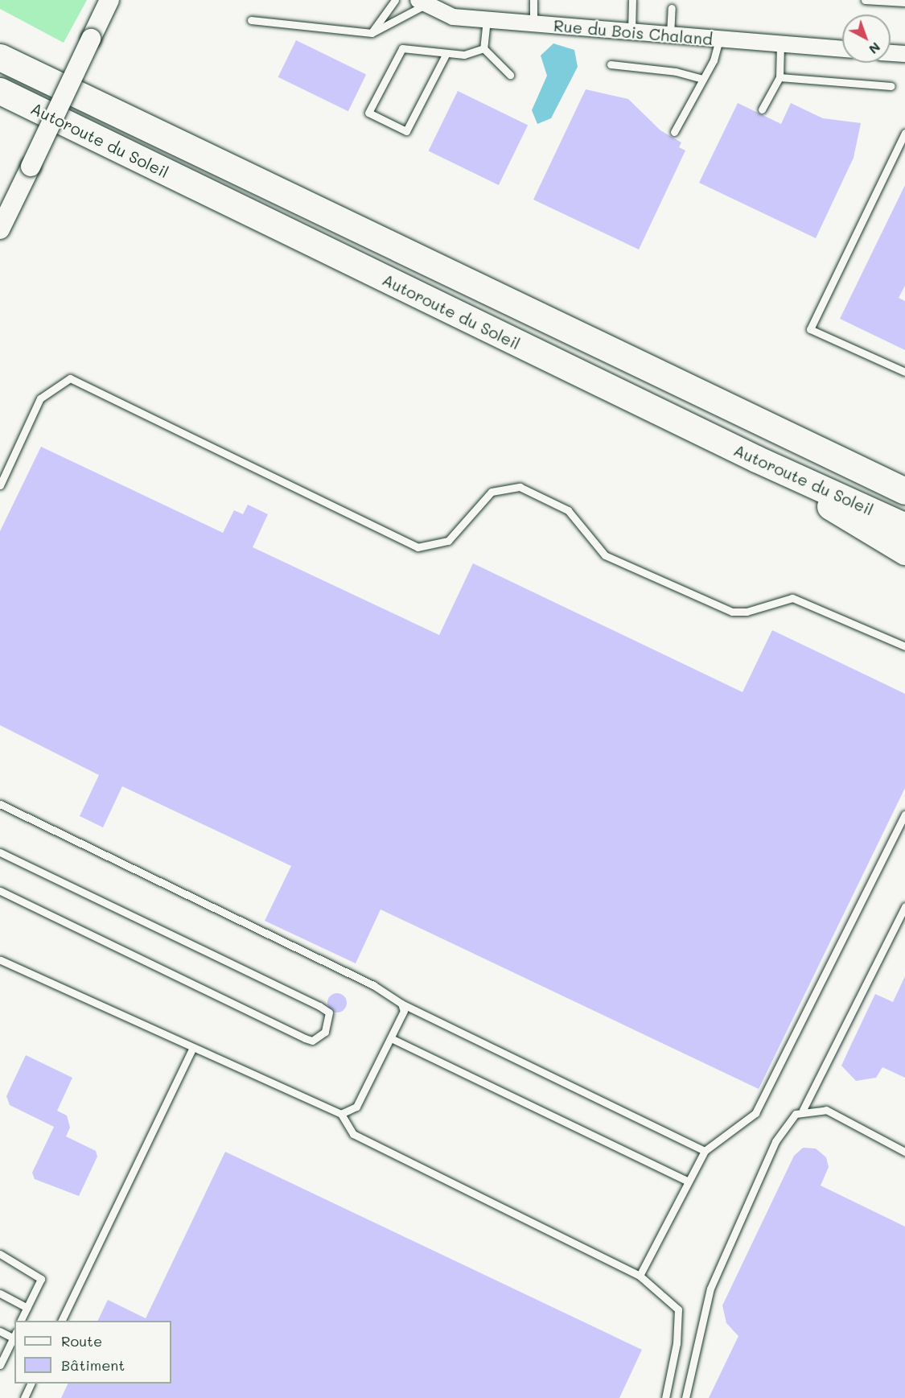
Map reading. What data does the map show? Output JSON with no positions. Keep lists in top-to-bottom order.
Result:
{
  "streets": {
    "highway": ["Autoroute du Soleil"],
    "street": ["Rue du Bois Chaland"]
  },
  "legend": ["Route", "Bâtiment"],
  "north": "bottom right"
}
